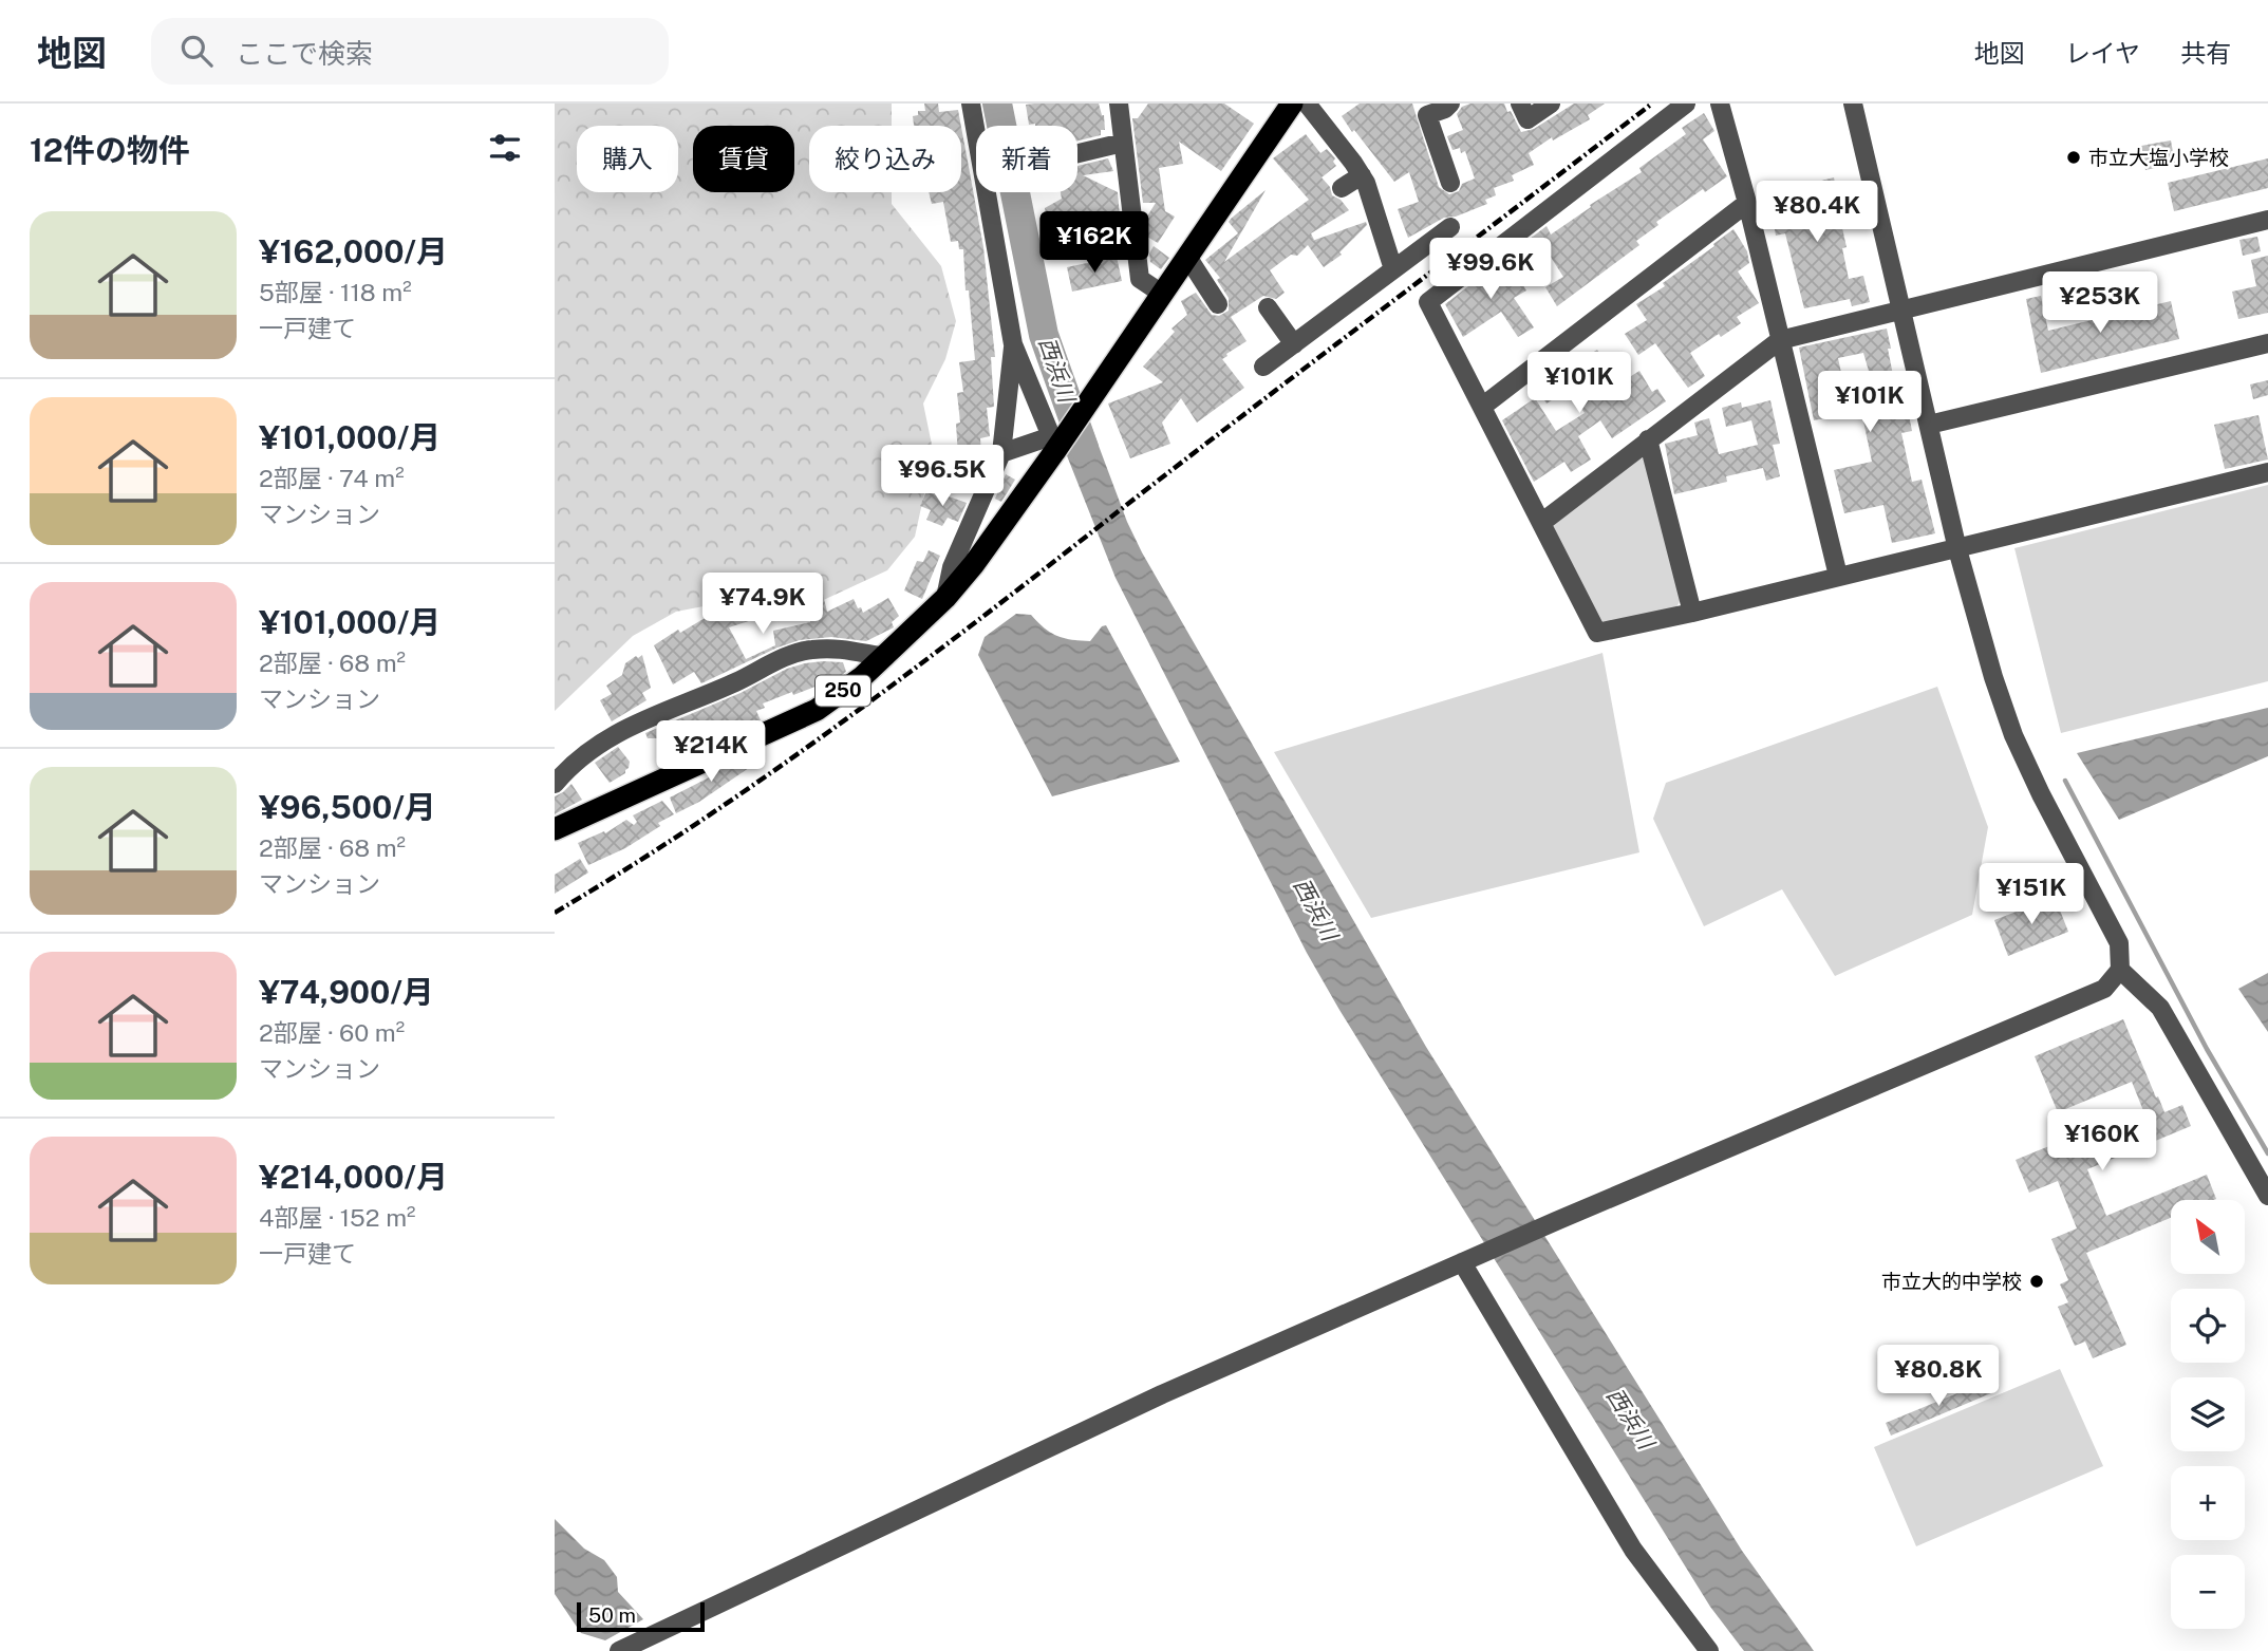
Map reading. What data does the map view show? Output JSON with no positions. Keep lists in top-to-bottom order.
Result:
{
  "streets": {
    "highway": ["250"]
  },
  "water": ["西浜川"],
  "places": ["市立大塩小学校", "市立大的中学校"],
  "scale_bar": "50 m",
  "north": "top left",
  "page": {
    "header": "地図",
    "search": "ここで検索",
    "nav": ["地図", "レイヤ", "共有"],
    "heading": "12件の物件",
    "chip": [
      "購入",
      "賃貸",
      "絞り込み",
      "新着"
    ],
    "price": [
      "¥80.4K",
      "¥162K",
      "¥99.6K",
      "¥253K",
      "¥101K",
      "¥101K",
      "¥96.5K",
      "¥74.9K",
      "¥214K",
      "¥151K",
      "¥160K",
      "¥80.8K"
    ],
    "list": [
      {
        "name": "¥162,000/月",
        "note": "5部屋 · 118 m² · 一戸建て"
      },
      {
        "name": "¥101,000/月",
        "note": "2部屋 · 74 m² · マンション"
      },
      {
        "name": "¥101,000/月",
        "note": "2部屋 · 68 m² · マンション"
      },
      {
        "name": "¥96,500/月",
        "note": "2部屋 · 68 m² · マンション"
      },
      {
        "name": "¥74,900/月",
        "note": "2部屋 · 60 m² · マンション"
      },
      {
        "name": "¥214,000/月",
        "note": "4部屋 · 152 m² · 一戸建て"
      }
    ],
    "map_buttons": ["+", "−"],
    "scale": "50 m"
  }
}
